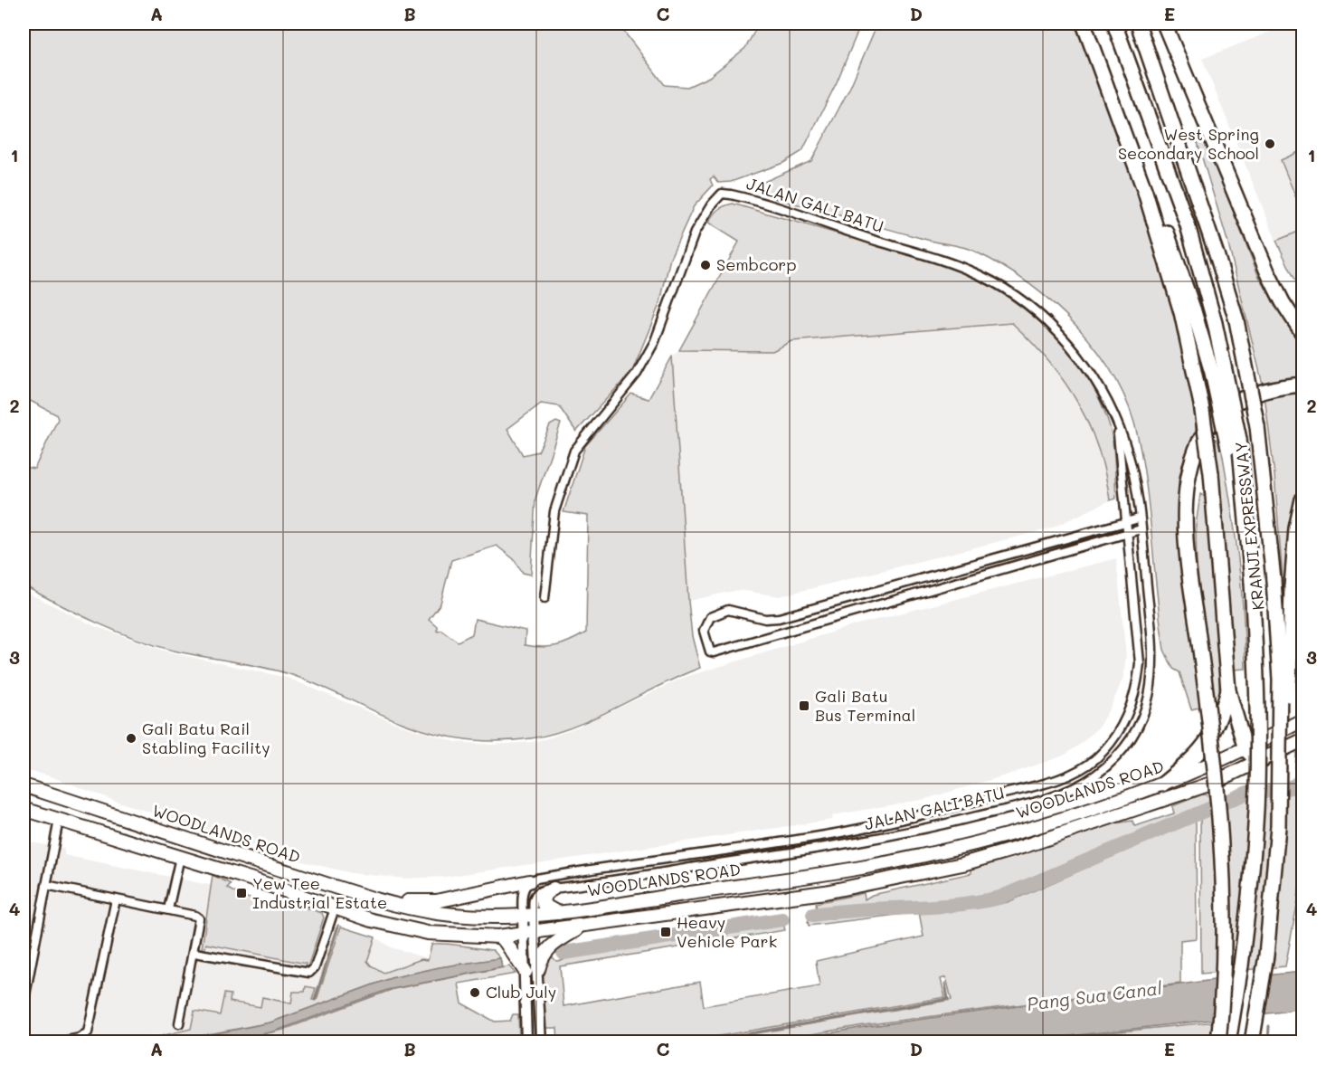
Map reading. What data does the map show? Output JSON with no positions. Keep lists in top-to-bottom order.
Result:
{
  "streets": {
    "highway": ["KRANJI EXPRESSWAY"],
    "main road": ["WOODLANDS ROAD"],
    "street": ["JALAN GALI BATU"]
  },
  "crossings": [
    ["JALAN GALI BATU", "WOODLANDS ROAD"]
  ],
  "water": ["Pang Sua Canal"],
  "places": {
    "other": [
      "West Spring Secondary School",
      "Sembcorp",
      "Gali Batu Rail Stabling Facility",
      "Club July"
    ],
    "transit": ["Gali Batu Bus Terminal", "Yew Tee Industrial Estate", "Heavy Vehicle Park"]
  },
  "grid": {
    "columns": [
      "A",
      "B",
      "C",
      "D",
      "E"
    ],
    "rows": [
      "1",
      "2",
      "3",
      "4"
    ]
  }
}
